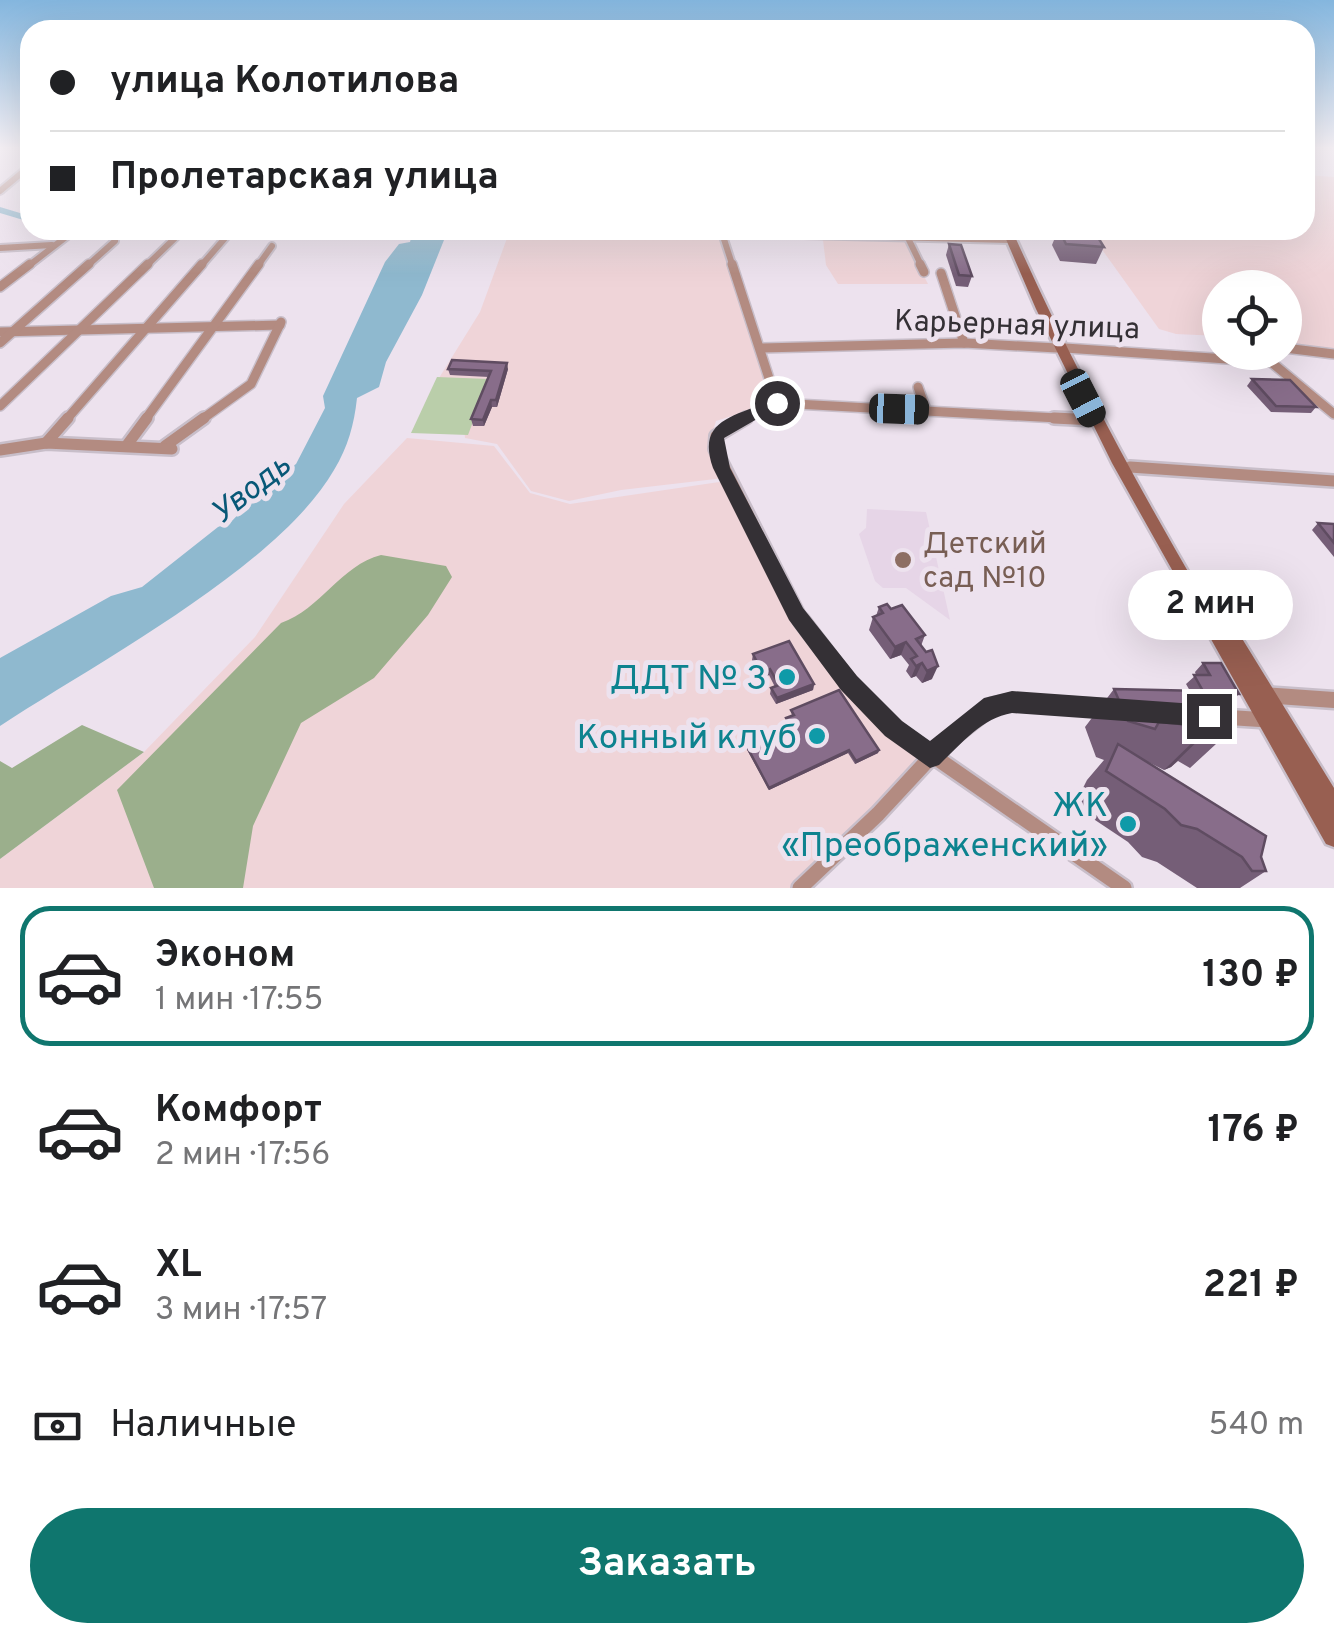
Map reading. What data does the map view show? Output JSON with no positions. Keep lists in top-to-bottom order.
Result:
{
  "streets": {
    "street": ["Карьерная улица"]
  },
  "water": ["Уводь"],
  "places": [
    "Детский сад №10",
    "ДДТ № 3",
    "Конный клуб",
    "ЖК «Преображенский»"
  ],
  "page": {
    "banner": ["улица Колотилова", "Пролетарская улица"],
    "bubble": "2 мин",
    "list": [
      {
        "name": "Эконом",
        "note": "1 мин · 17:55",
        "value": "130 ₽"
      },
      {
        "name": "Комфорт",
        "note": "2 мин · 17:56",
        "value": "176 ₽"
      },
      {
        "name": "XL",
        "note": "3 мин · 17:57",
        "value": "221 ₽"
      }
    ],
    "pay": ["Наличные", "540 m"],
    "buttons": "Заказать"
  }
}
